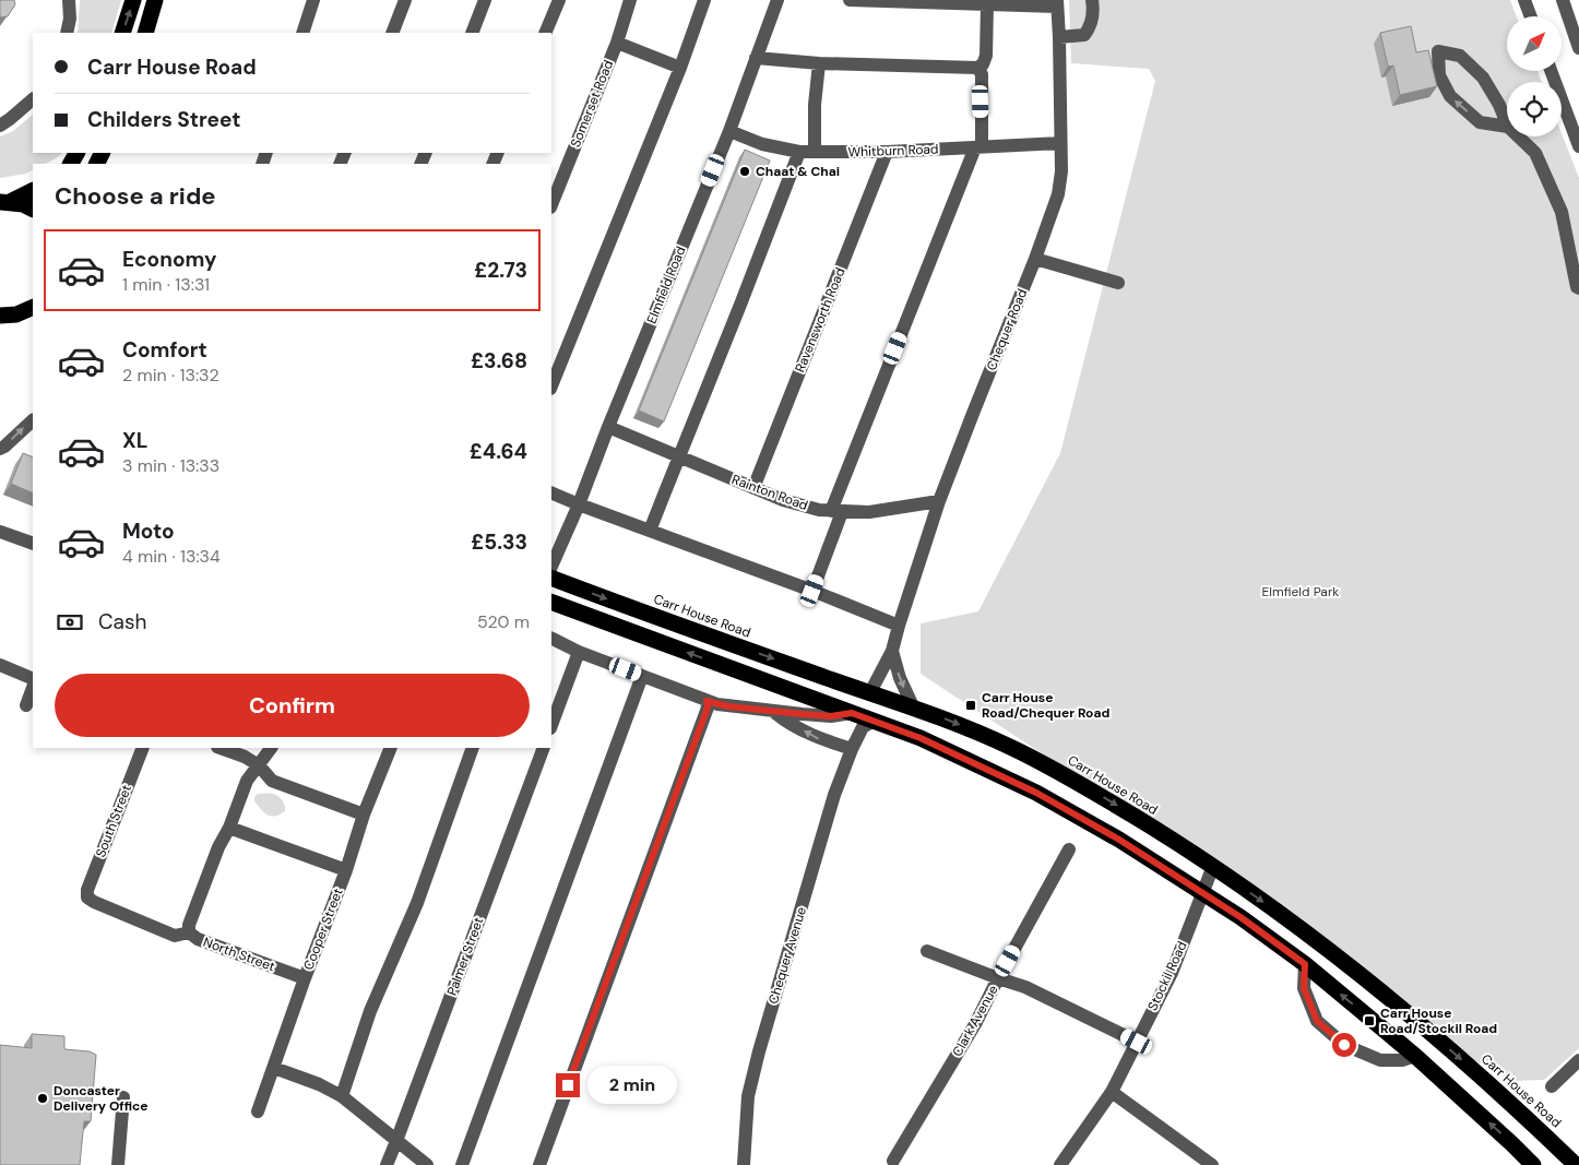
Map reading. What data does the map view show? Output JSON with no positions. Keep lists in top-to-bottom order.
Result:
{
  "streets": {
    "highway": ["Carr House Road"],
    "street": [
      "Somerset Road",
      "Whitburn Road",
      "Elmfield Road",
      "Ravensworth Road",
      "Chequer Road",
      "Rainton Road",
      "South Street",
      "Cooper Street",
      "North Street",
      "Chequer Avenue",
      "Palmer Street",
      "Stockil Road",
      "Clark Avenue"
    ]
  },
  "crossings": [
    ["Whitburn Road", "Elmfield Road"],
    ["Whitburn Road", "Ravensworth Road"],
    ["Whitburn Road", "Chequer Road"],
    ["Elmfield Road", "Rainton Road"],
    ["Ravensworth Road", "Rainton Road"],
    ["Chequer Road", "Rainton Road"],
    ["Chequer Road", "Carr House Road"],
    ["Carr House Road", "Stockil Road"],
    ["South Street", "North Street"],
    ["Cooper Street", "North Street"]
  ],
  "parks": ["Elmfield Park"],
  "places": {
    "other": ["Chaat & Chai", "Doncaster Delivery Office"],
    "transit": ["Carr House Road/Chequer Road", "Carr House Road/Stockil Road"]
  },
  "north": "top right",
  "page": {
    "banner": ["Carr House Road", "Childers Street"],
    "heading": "Choose a ride",
    "list": [
      {
        "name": "Economy",
        "note": "1 min · 13:31",
        "value": "£2.73"
      },
      {
        "name": "Comfort",
        "note": "2 min · 13:32",
        "value": "£3.68"
      },
      {
        "name": "XL",
        "note": "3 min · 13:33",
        "value": "£4.64"
      },
      {
        "name": "Moto",
        "note": "4 min · 13:34",
        "value": "£5.33"
      }
    ],
    "pay": ["Cash", "520 m"],
    "buttons": "Confirm",
    "bubble": "2 min"
  }
}
